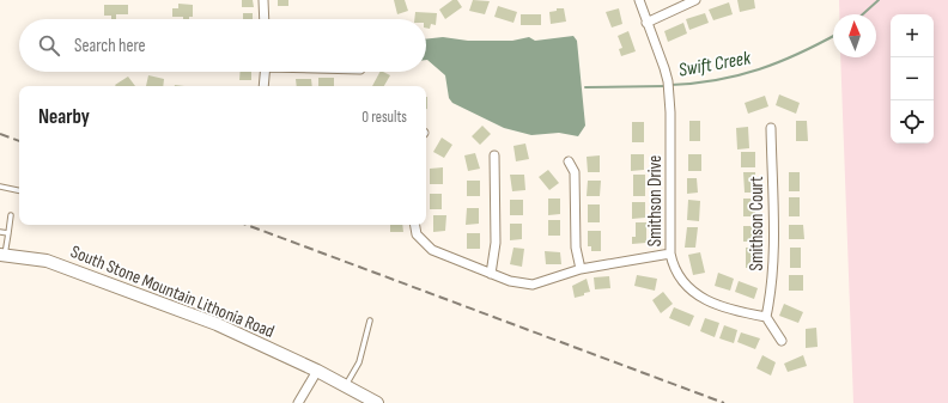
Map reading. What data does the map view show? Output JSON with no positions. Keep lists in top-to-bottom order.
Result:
{
  "streets": {
    "main road": ["South Stone Mountain Lithonia Road"],
    "street": ["Smithson Drive", "Smithson Court"]
  },
  "crossings": [
    ["Smithson Drive", "Smithson Court"]
  ],
  "water": ["Swift Creek"],
  "north": "top",
  "page": {
    "map_buttons": ["+", "−"],
    "search": "Search here",
    "heading": ["Nearby", "0 results"]
  }
}
